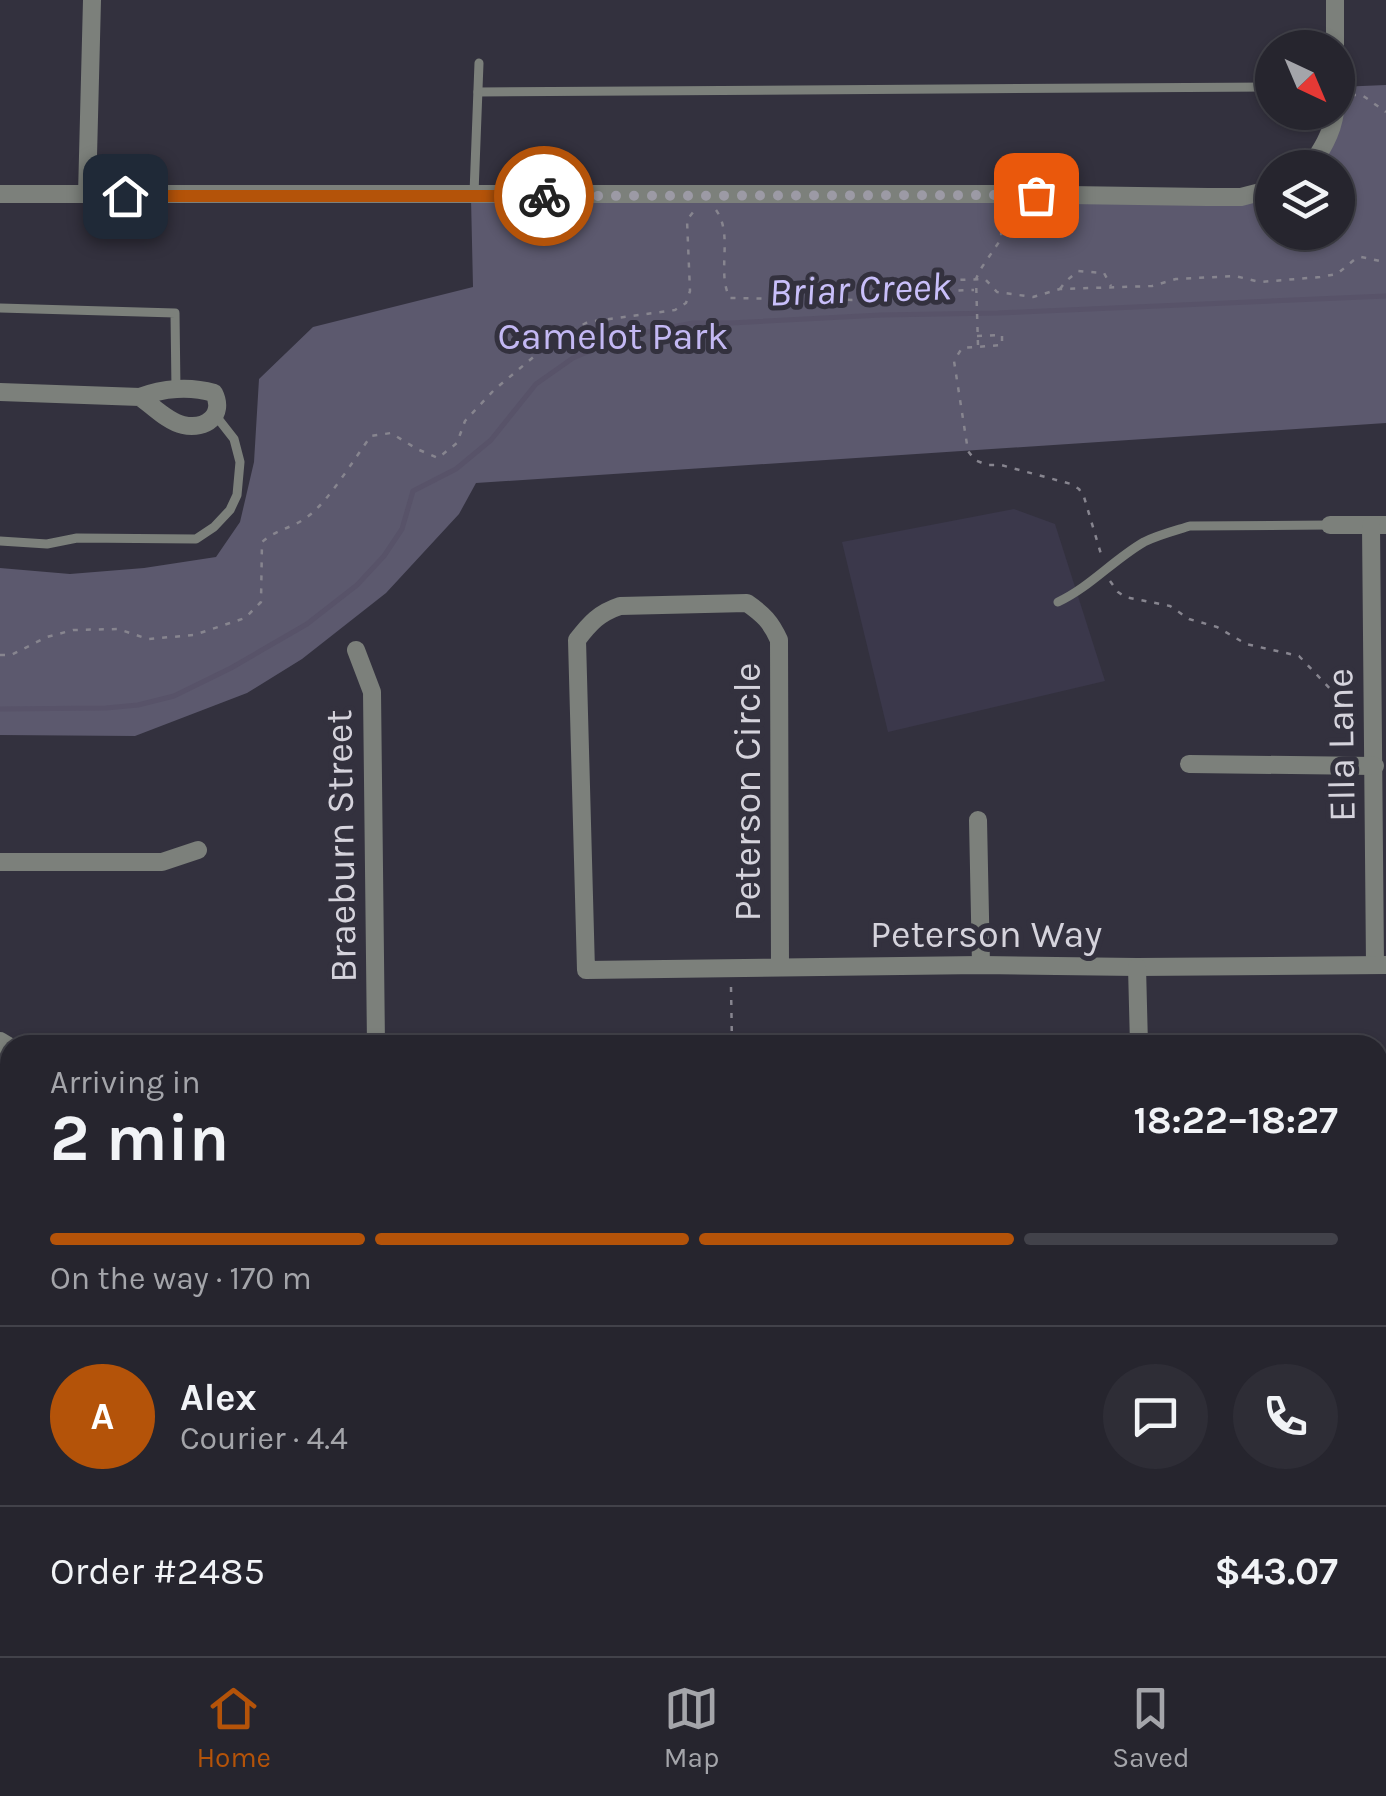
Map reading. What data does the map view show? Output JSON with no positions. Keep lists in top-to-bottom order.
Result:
{
  "streets": {
    "street": [
      "Ella Lane",
      "Peterson Circle",
      "Braeburn Street",
      "Peterson Way"
    ]
  },
  "crossings": [
    ["Ella Lane", "Peterson Way"],
    ["Peterson Circle", "Peterson Way"]
  ],
  "water": ["Briar Creek"],
  "parks": ["Camelot Park"],
  "north": "bottom right",
  "page": {
    "heading": ["2 min", "Arriving in", "18:22–18:27"],
    "panel": [
      "Alex",
      "Courier · 4.4",
      "Order #2485",
      "$43.07"
    ],
    "bar": "On the way · 170 m",
    "round": "A",
    "tabs": ["Home", "Map", "Saved"]
  }
}
